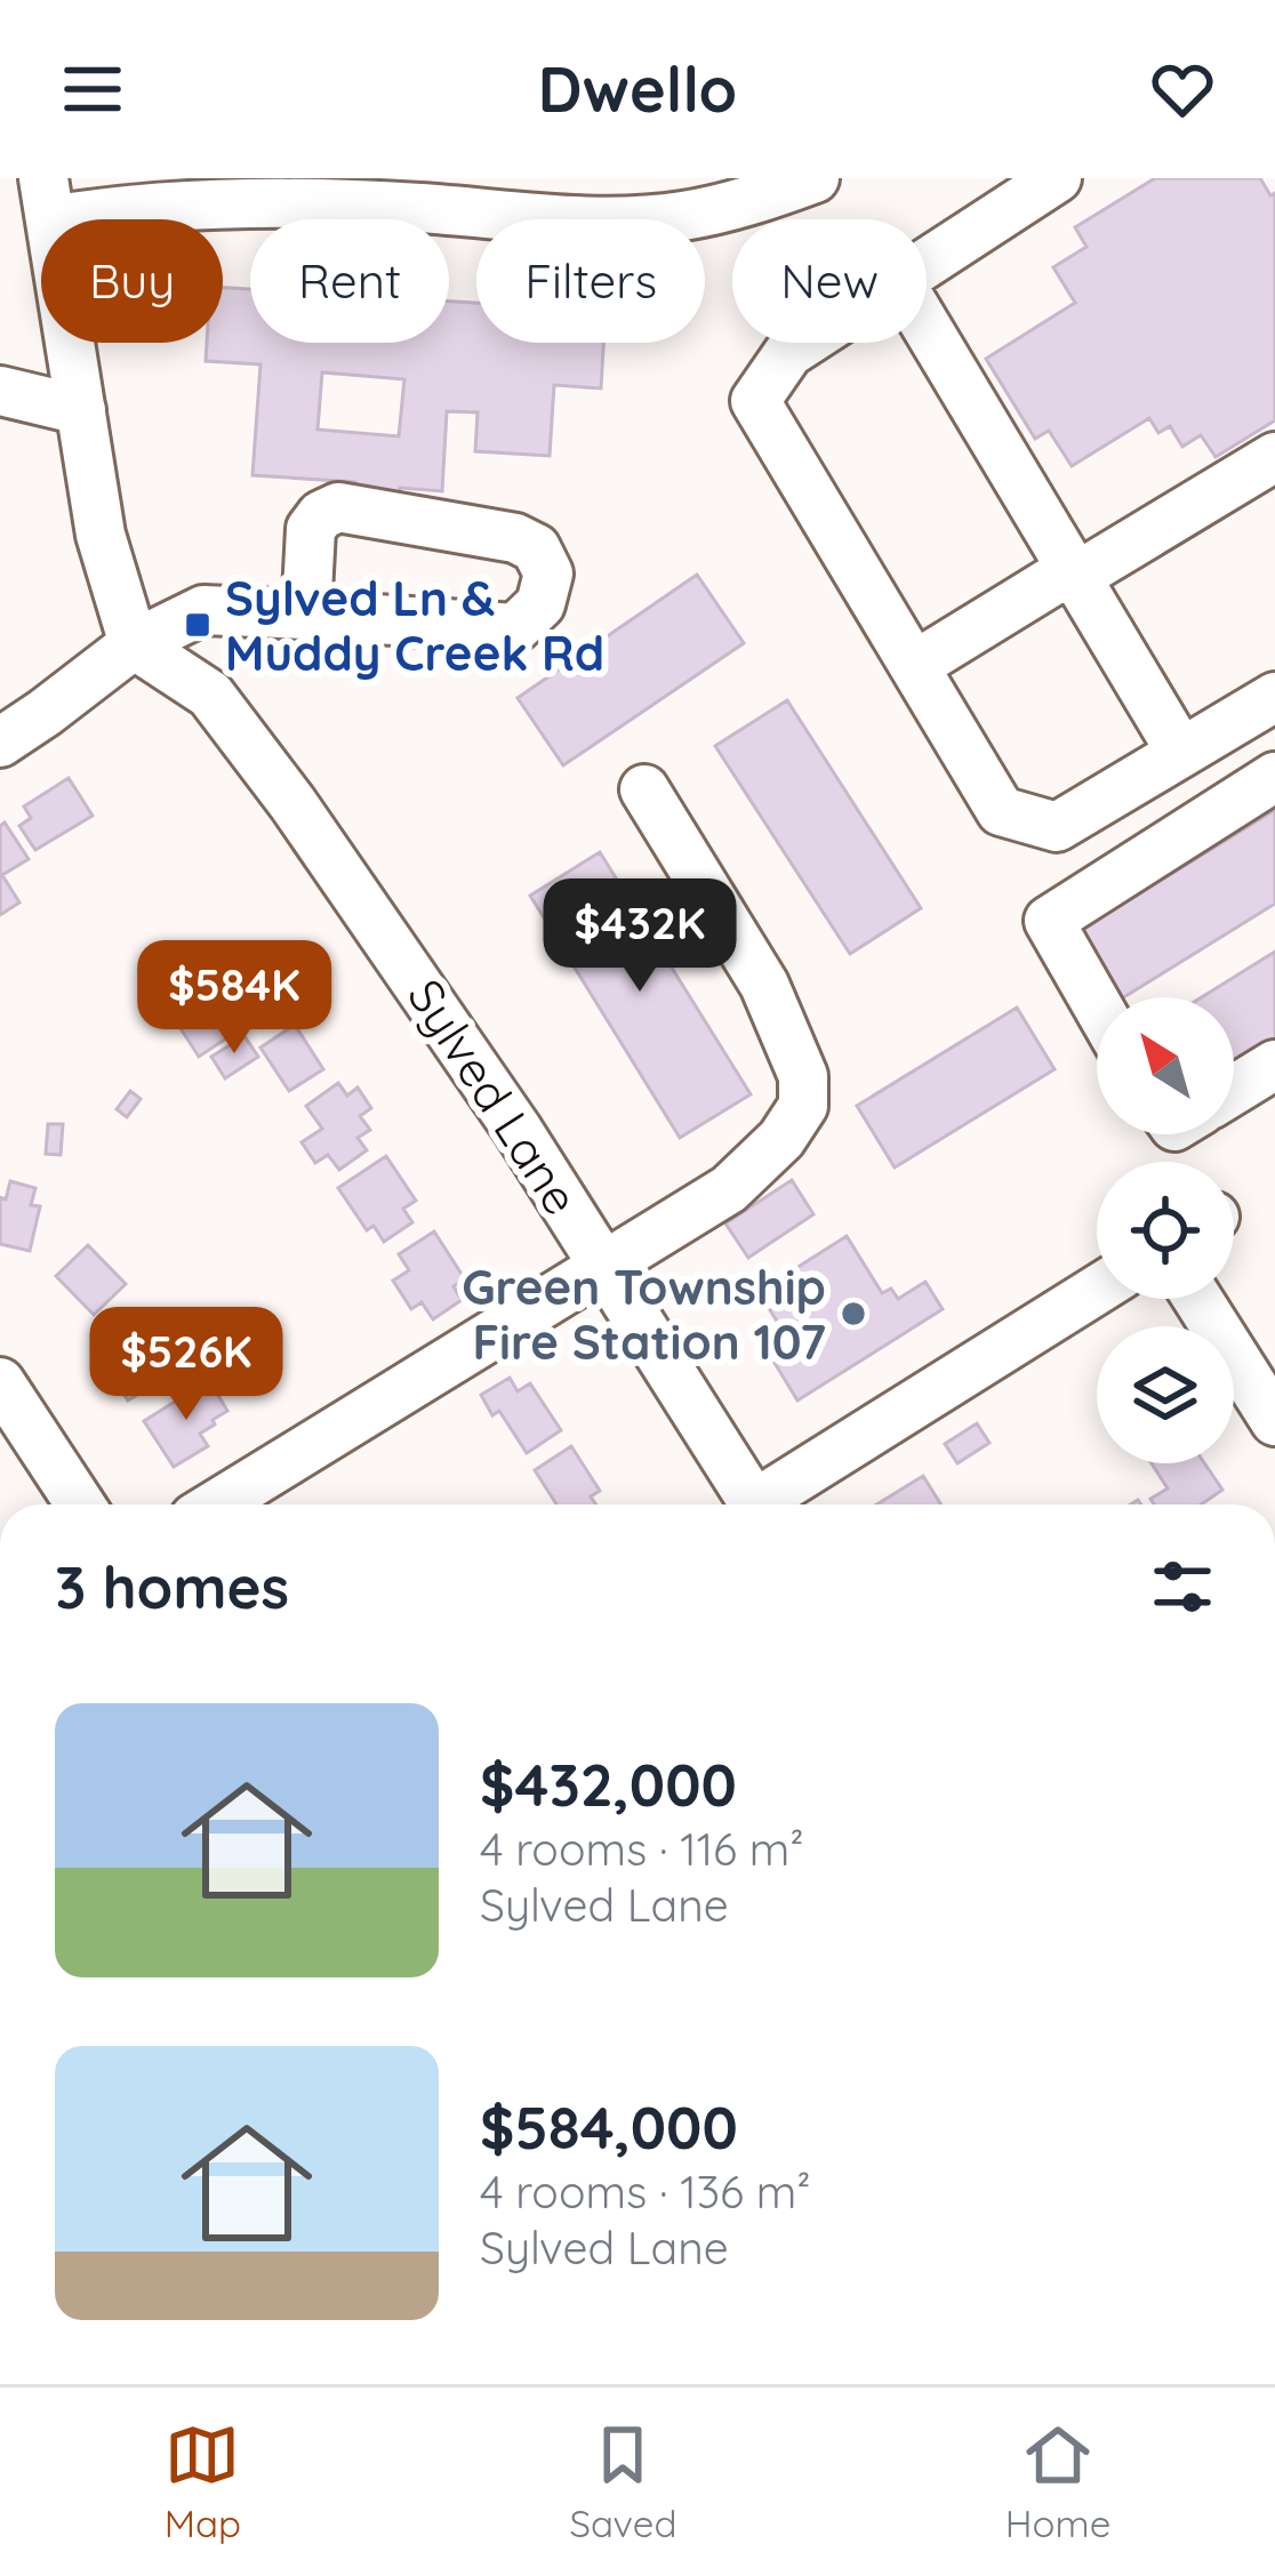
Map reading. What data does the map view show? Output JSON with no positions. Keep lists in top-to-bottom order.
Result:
{
  "streets": {
    "street": ["Sylved Lane"]
  },
  "places": {
    "transit": ["Sylved Ln & Muddy Creek Rd"],
    "other": ["Green Township Fire Station 107"]
  },
  "north": "top left",
  "page": {
    "header": "Dwello",
    "chip": [
      "Buy",
      "Rent",
      "Filters",
      "New"
    ],
    "price": ["$432K", "$584K", "$526K"],
    "heading": "3 homes",
    "list": [
      {
        "name": "$432,000",
        "note": "4 rooms · 116 m² · Sylved Lane"
      },
      {
        "name": "$584,000",
        "note": "4 rooms · 136 m² · Sylved Lane"
      }
    ],
    "tabs": ["Map", "Saved", "Home"]
  }
}
